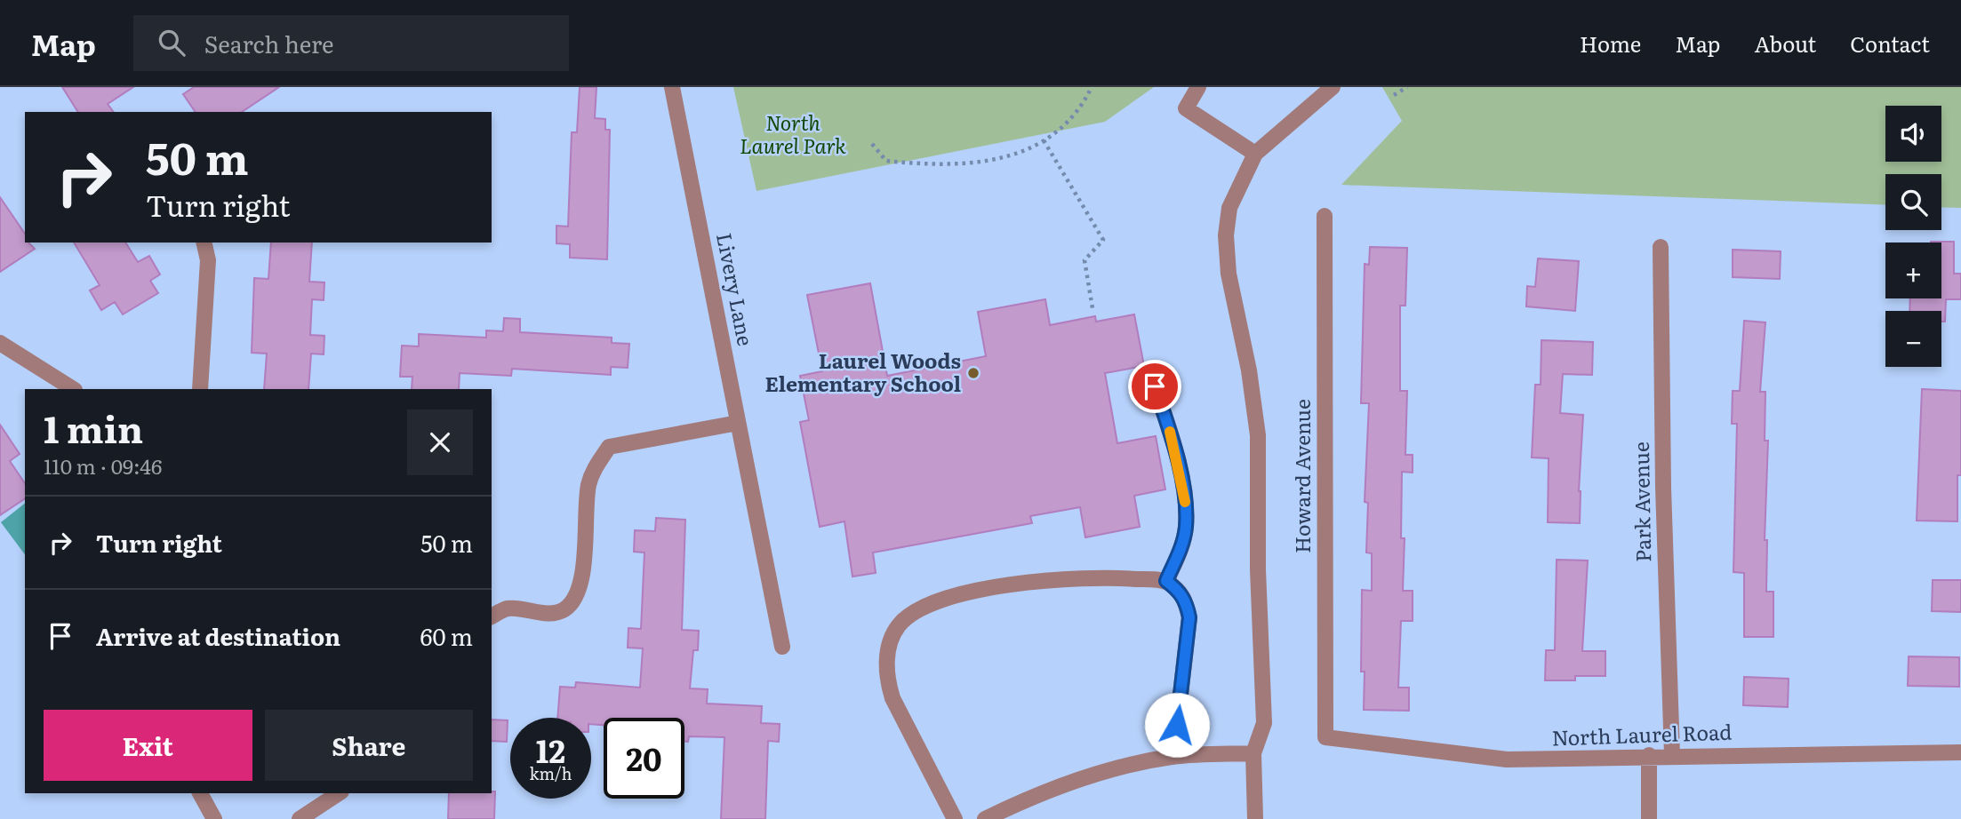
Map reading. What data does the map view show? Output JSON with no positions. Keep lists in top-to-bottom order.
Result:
{
  "streets": {
    "street": [
      "Livery Lane",
      "Howard Avenue",
      "Park Avenue",
      "North Laurel Road"
    ]
  },
  "crossings": [
    ["Howard Avenue", "North Laurel Road"],
    ["Park Avenue", "North Laurel Road"]
  ],
  "parks": ["North Laurel Park"],
  "places": ["Laurel Woods Elementary School"],
  "page": {
    "header": "Map",
    "search": "Search here",
    "nav": [
      "Home",
      "Map",
      "About",
      "Contact"
    ],
    "map_buttons": ["+", "−"],
    "turn": ["50 m", "Turn right"],
    "heading": ["1 min", "110 m · 09:46"],
    "list": [
      {
        "name": "Turn right",
        "value": "50 m"
      },
      {
        "name": "Arrive at destination",
        "value": "60 m"
      }
    ],
    "buttons": ["Exit", "Share"],
    "speed": "12 km/h",
    "limit": "20"
  }
}
